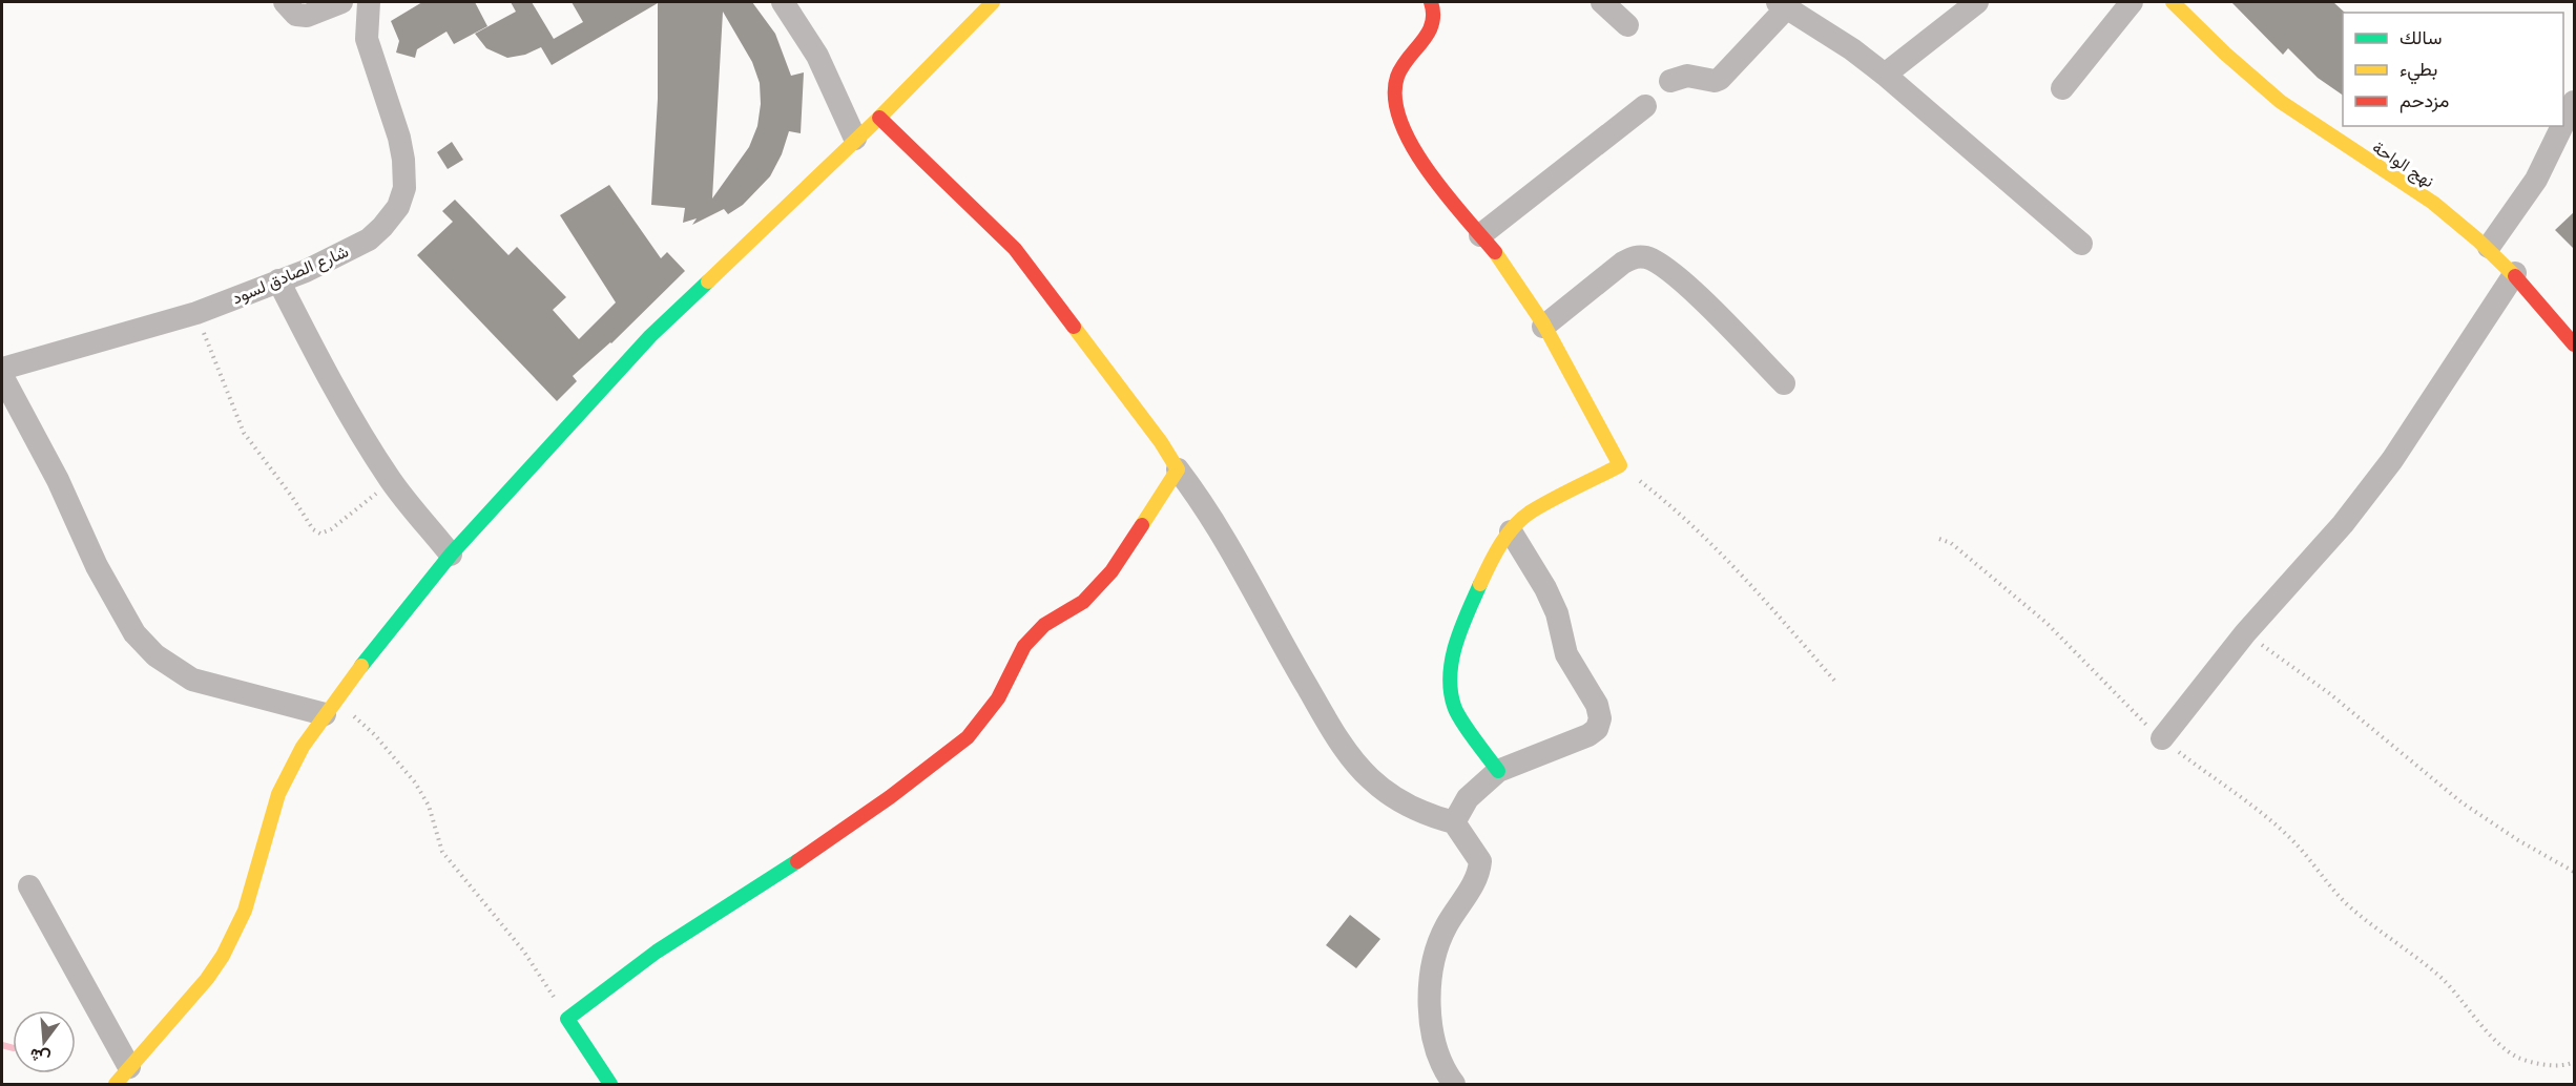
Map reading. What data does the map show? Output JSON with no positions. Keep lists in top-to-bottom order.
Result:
{
  "streets": {
    "street": ["نهج الواحة", "شارع الصادق لسود"]
  },
  "legend": ["سالك", "بطيء", "مزدحم"],
  "north": "bottom"
}
